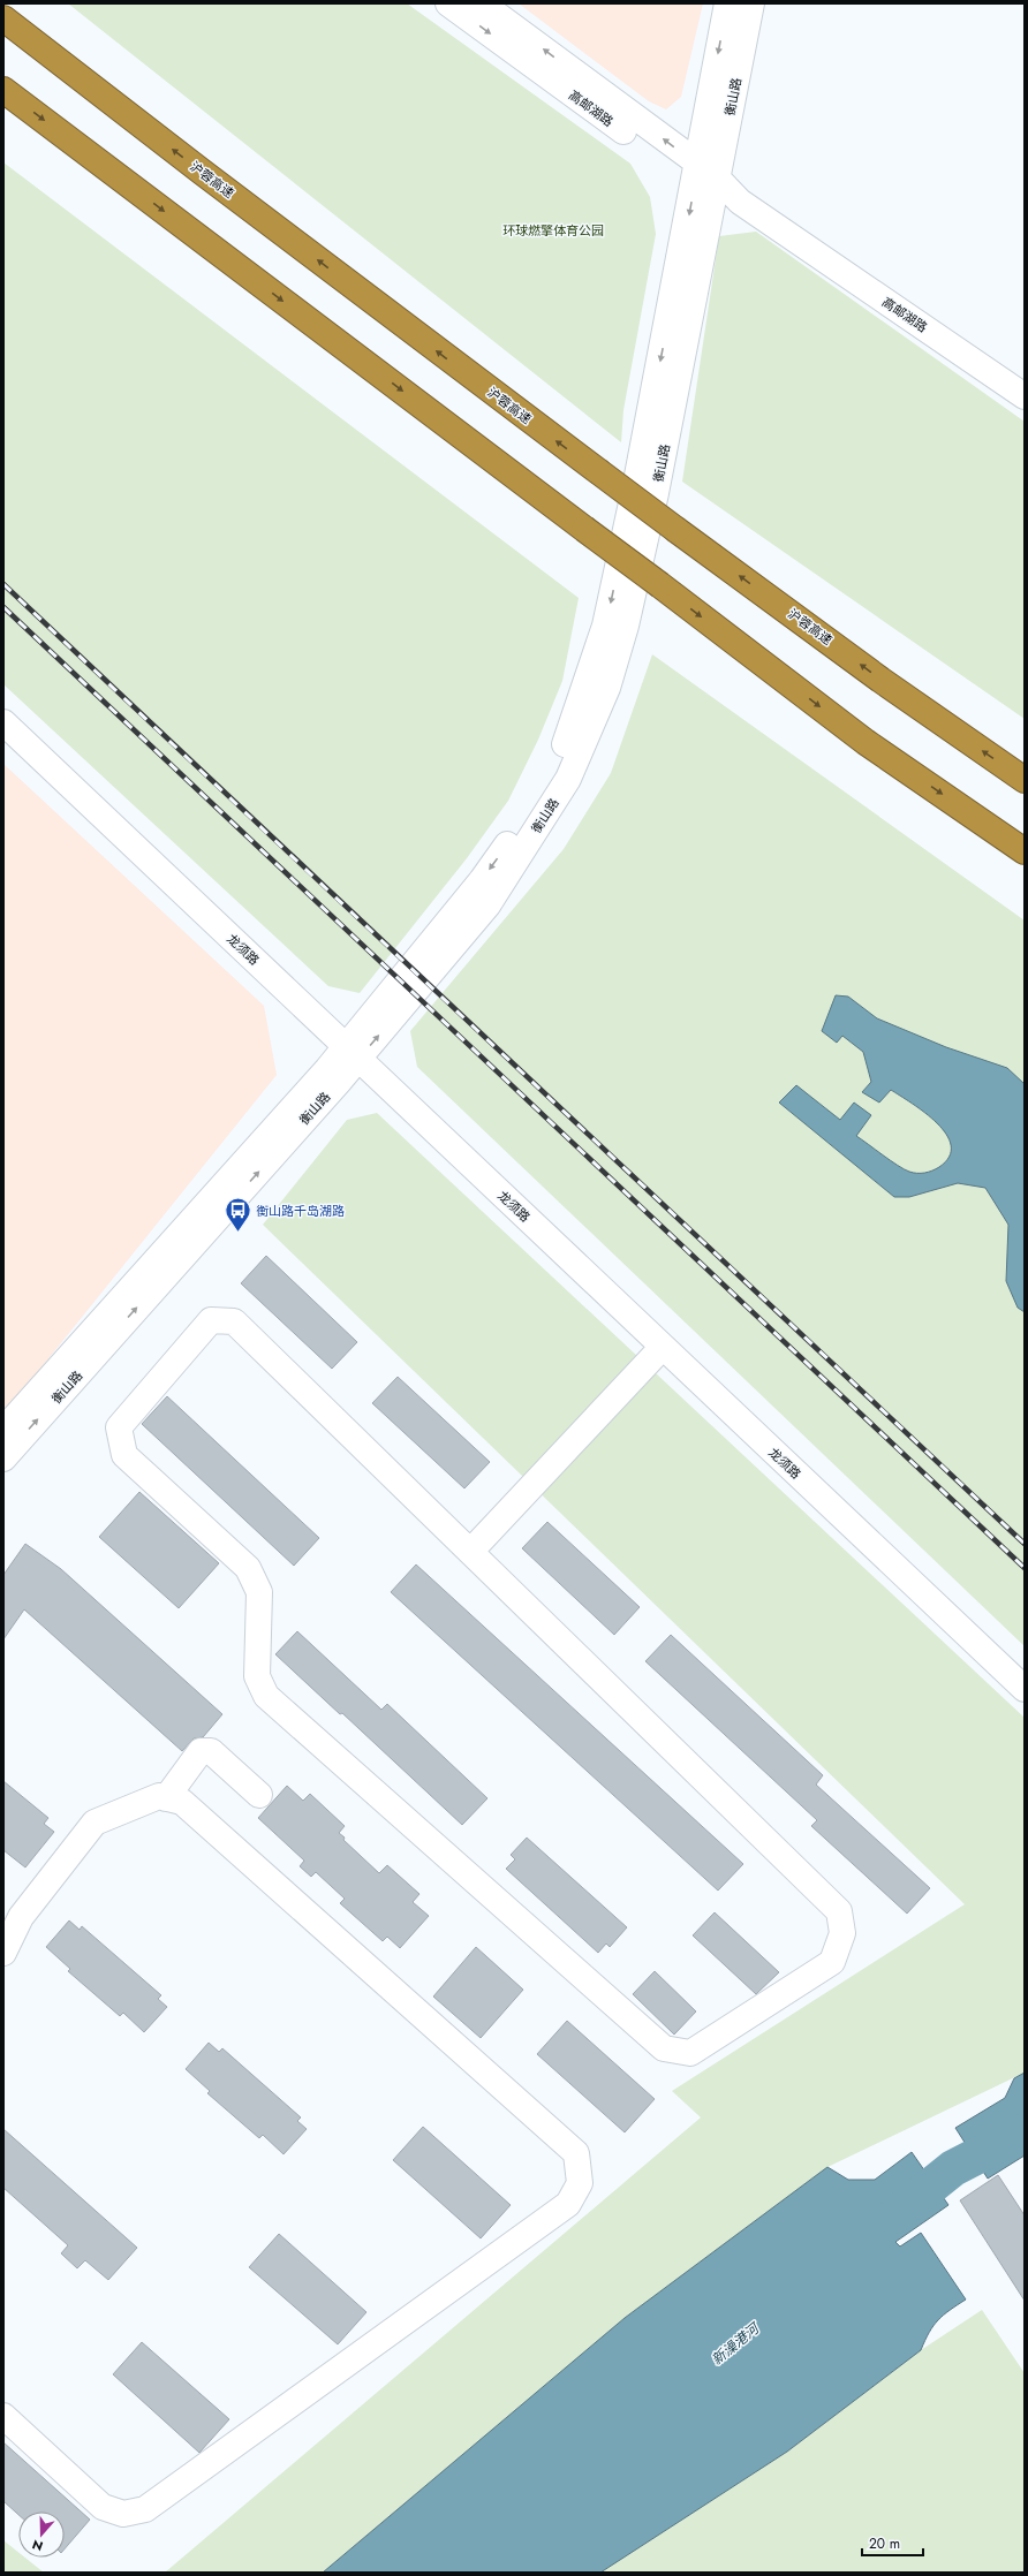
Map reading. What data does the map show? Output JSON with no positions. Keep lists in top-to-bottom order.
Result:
{
  "streets": {
    "highway": ["沪蓉高速"],
    "street": ["衡山路", "高邮湖路", "龙须路"]
  },
  "crossings": [
    ["衡山路", "高邮湖路"],
    ["衡山路", "龙须路"]
  ],
  "water": ["新澡港河"],
  "parks": ["环球燃擎体育公园"],
  "places": {
    "bus stop": ["衡山路千岛湖路"]
  },
  "scale_bar": "20 m",
  "north": "bottom"
}
